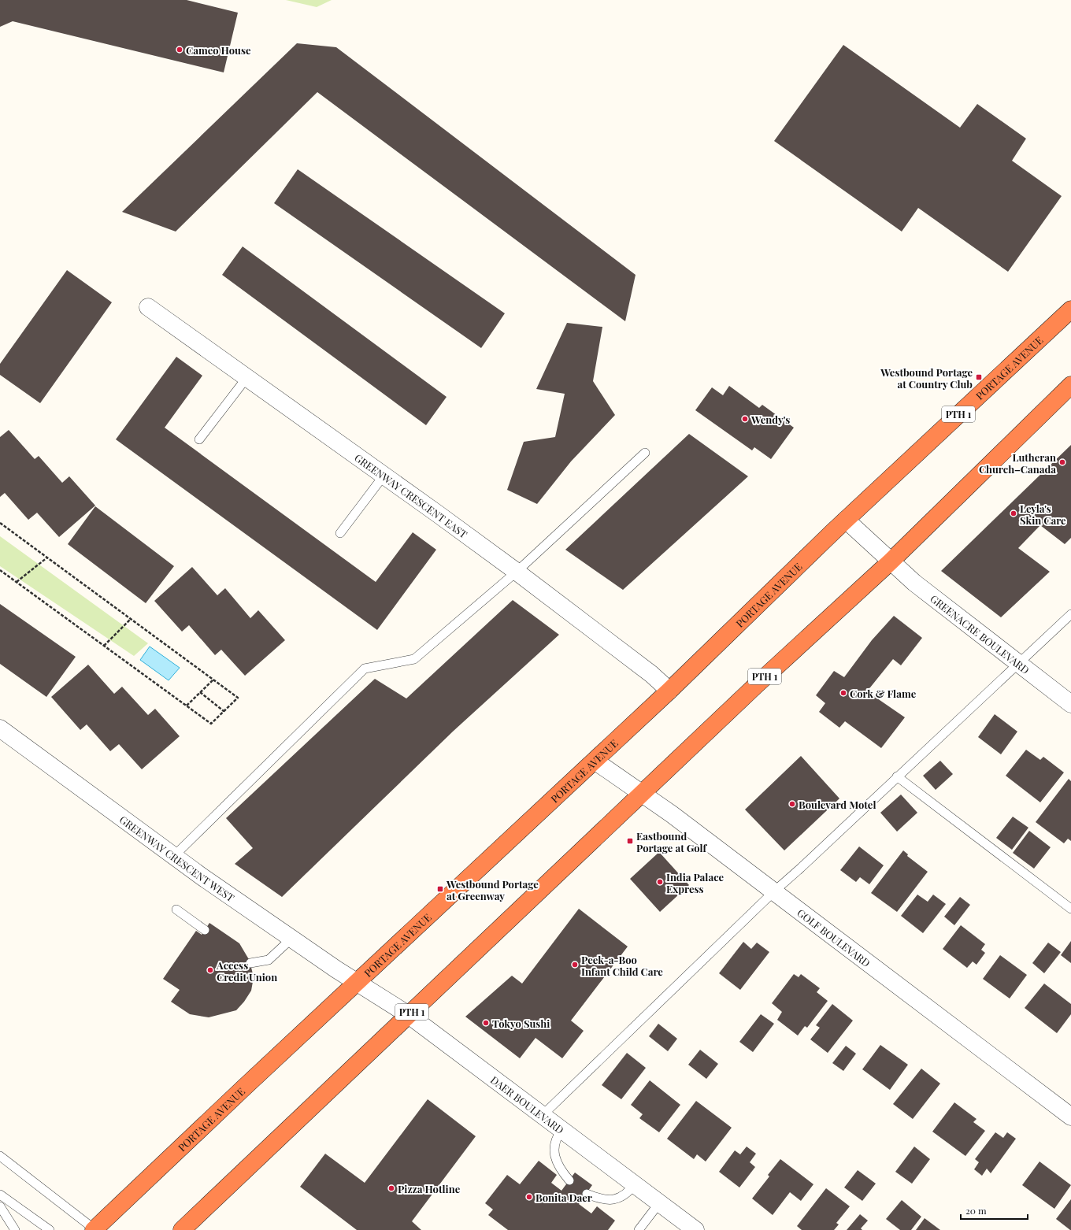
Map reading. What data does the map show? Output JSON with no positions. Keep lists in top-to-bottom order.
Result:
{
  "streets": {
    "highway": ["PORTAGE AVENUE", "PTH 1"],
    "street": [
      "GREENWAY CRESCENT EAST",
      "GREENACRE BOULEVARD",
      "GREENWAY CRESCENT WEST",
      "GOLF BOULEVARD",
      "DAER BOULEVARD"
    ]
  },
  "crossings": [
    ["PORTAGE AVENUE", "GREENWAY CRESCENT EAST"],
    ["PORTAGE AVENUE", "GREENACRE BOULEVARD"],
    ["PORTAGE AVENUE", "GREENWAY CRESCENT WEST"],
    ["PORTAGE AVENUE", "GOLF BOULEVARD"],
    ["PORTAGE AVENUE", "DAER BOULEVARD"],
    ["PTH 1", "GREENACRE BOULEVARD"],
    ["PTH 1", "GOLF BOULEVARD"],
    ["PTH 1", "DAER BOULEVARD"],
    ["GREENWAY CRESCENT WEST", "DAER BOULEVARD"]
  ],
  "places": {
    "other": [
      "Cameo House",
      "Wendy's",
      "Lutheran Church–Canada",
      "Leyla's Skin Care",
      "Cork & Flame",
      "Boulevard Motel",
      "India Palace Express",
      "Peek-a-Boo Infant Child Care",
      "Access Credit Union",
      "Tokyo Sushi",
      "Pizza Hotline",
      "Bonita Daer"
    ],
    "transit": ["Westbound Portage at Country Club", "Eastbound Portage at Golf", "Westbound Portage at Greenway"]
  },
  "scale_bar": "20 m"
}
